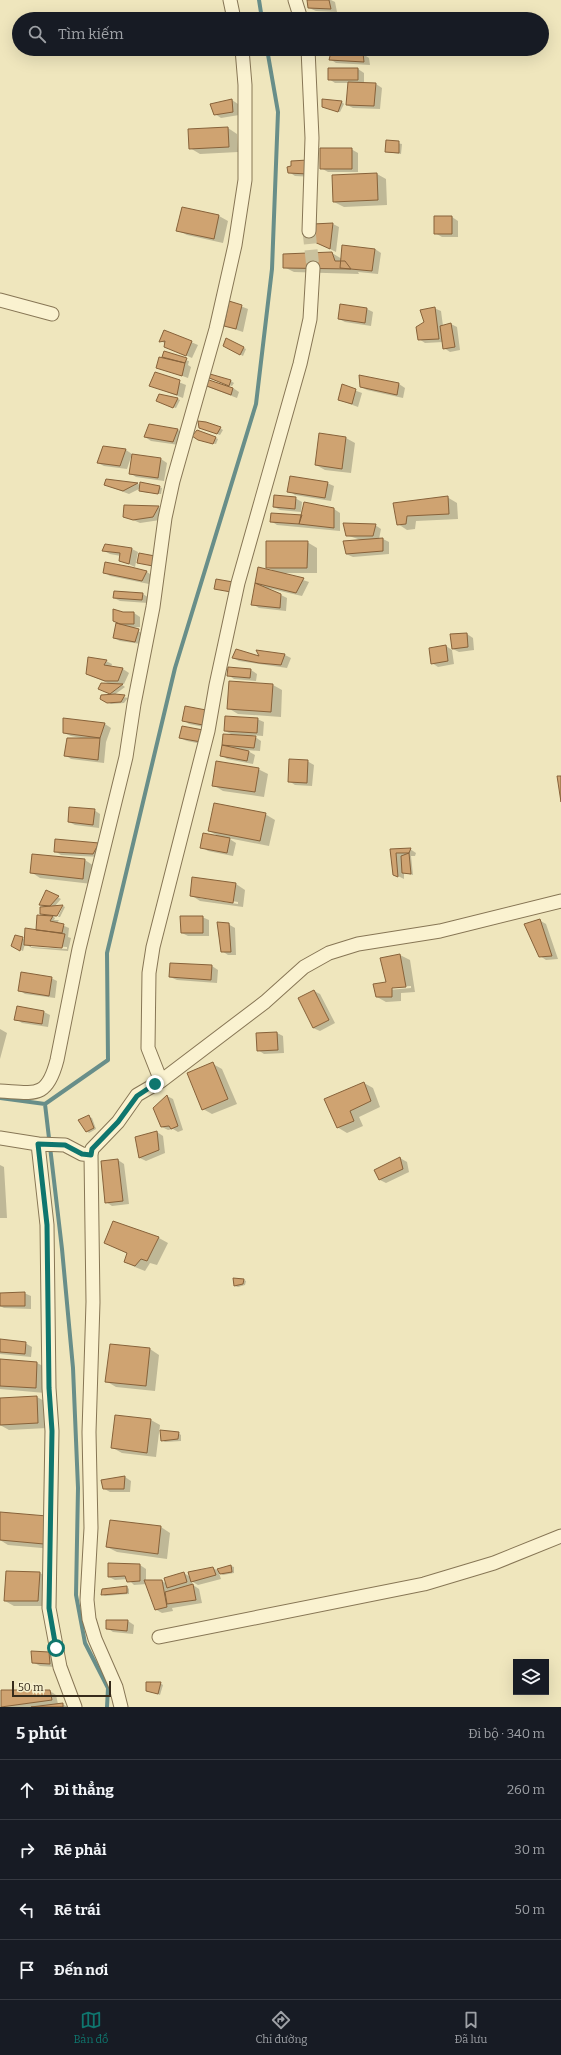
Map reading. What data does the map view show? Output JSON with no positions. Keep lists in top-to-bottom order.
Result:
{
  "scale_bar": "50 m",
  "page": {
    "search": "Tìm kiếm",
    "scale": "50 m",
    "heading": ["5 phút", "Đi bộ · 340 m"],
    "list": [
      ["Đi thẳng", "260 m"],
      ["Rẽ phải", "30 m"],
      ["Rẽ trái", "50 m"],
      "Đến nơi"
    ],
    "nav": ["Bản đồ", "Chỉ đường", "Đã lưu"]
  }
}
